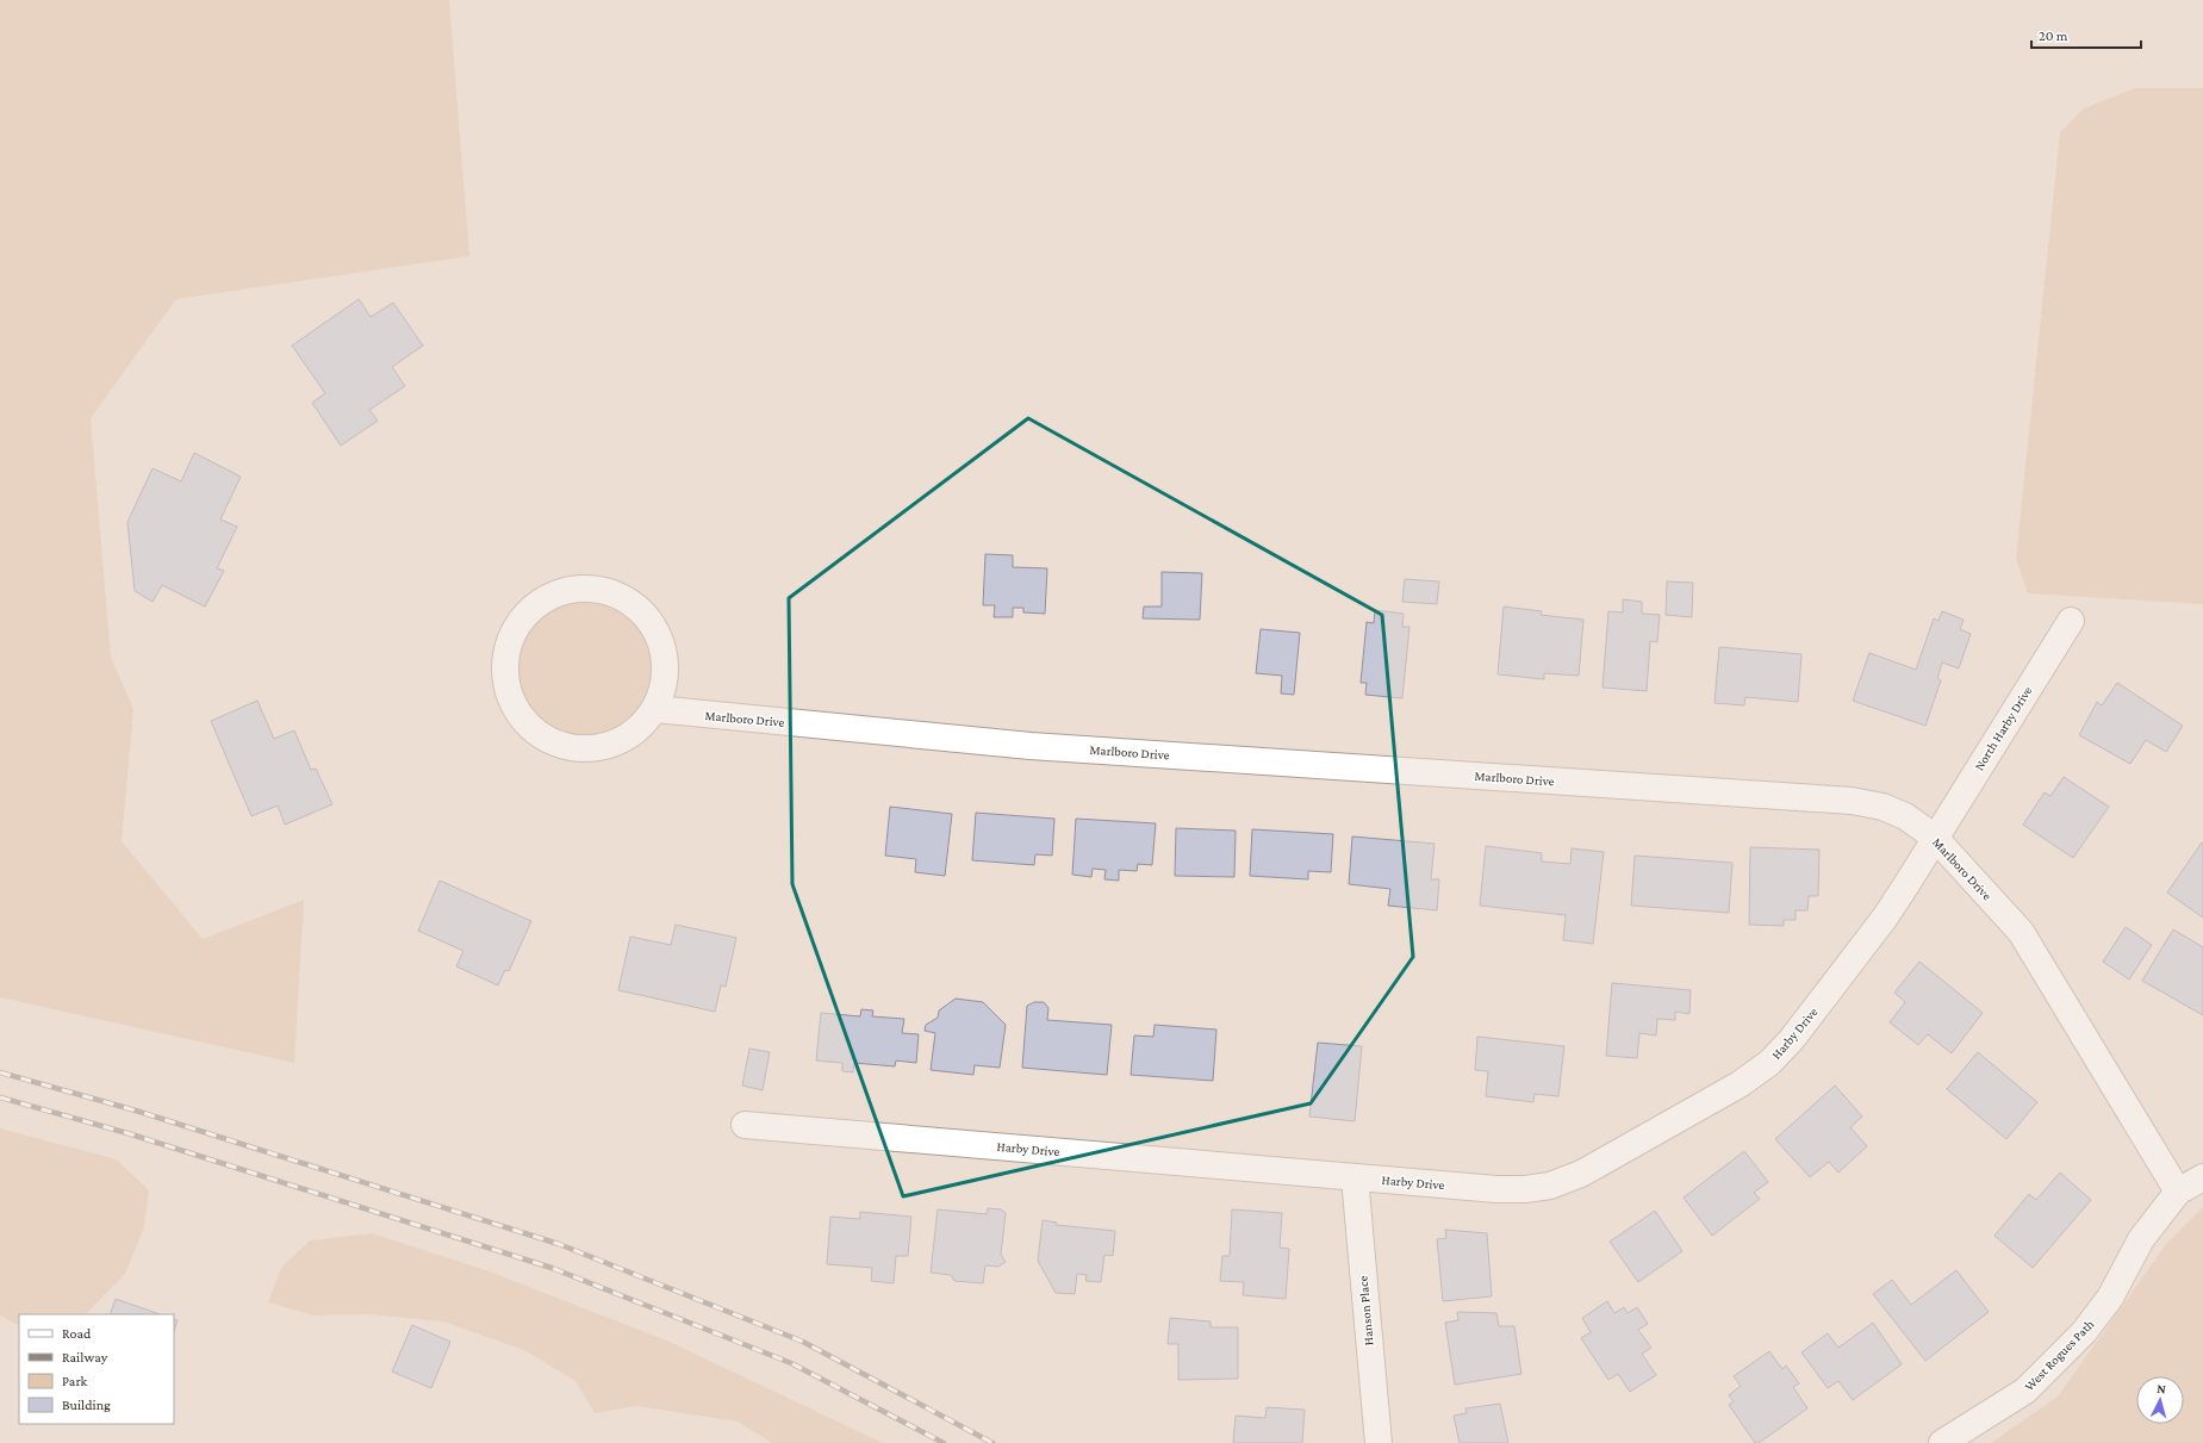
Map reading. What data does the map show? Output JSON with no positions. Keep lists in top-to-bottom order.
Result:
{
  "streets": {
    "street": [
      "Marlboro Drive",
      "North Harby Drive",
      "Harby Drive",
      "Hanson Place",
      "West Rogues Path"
    ]
  },
  "crossings": [
    ["Marlboro Drive", "North Harby Drive"],
    ["Marlboro Drive", "Harby Drive"],
    ["Marlboro Drive", "West Rogues Path"],
    ["North Harby Drive", "Harby Drive"],
    ["Harby Drive", "Hanson Place"]
  ],
  "legend": [
    "Road",
    "Railway",
    "Park",
    "Building"
  ],
  "scale_bar": "20 m",
  "north": "top"
}
